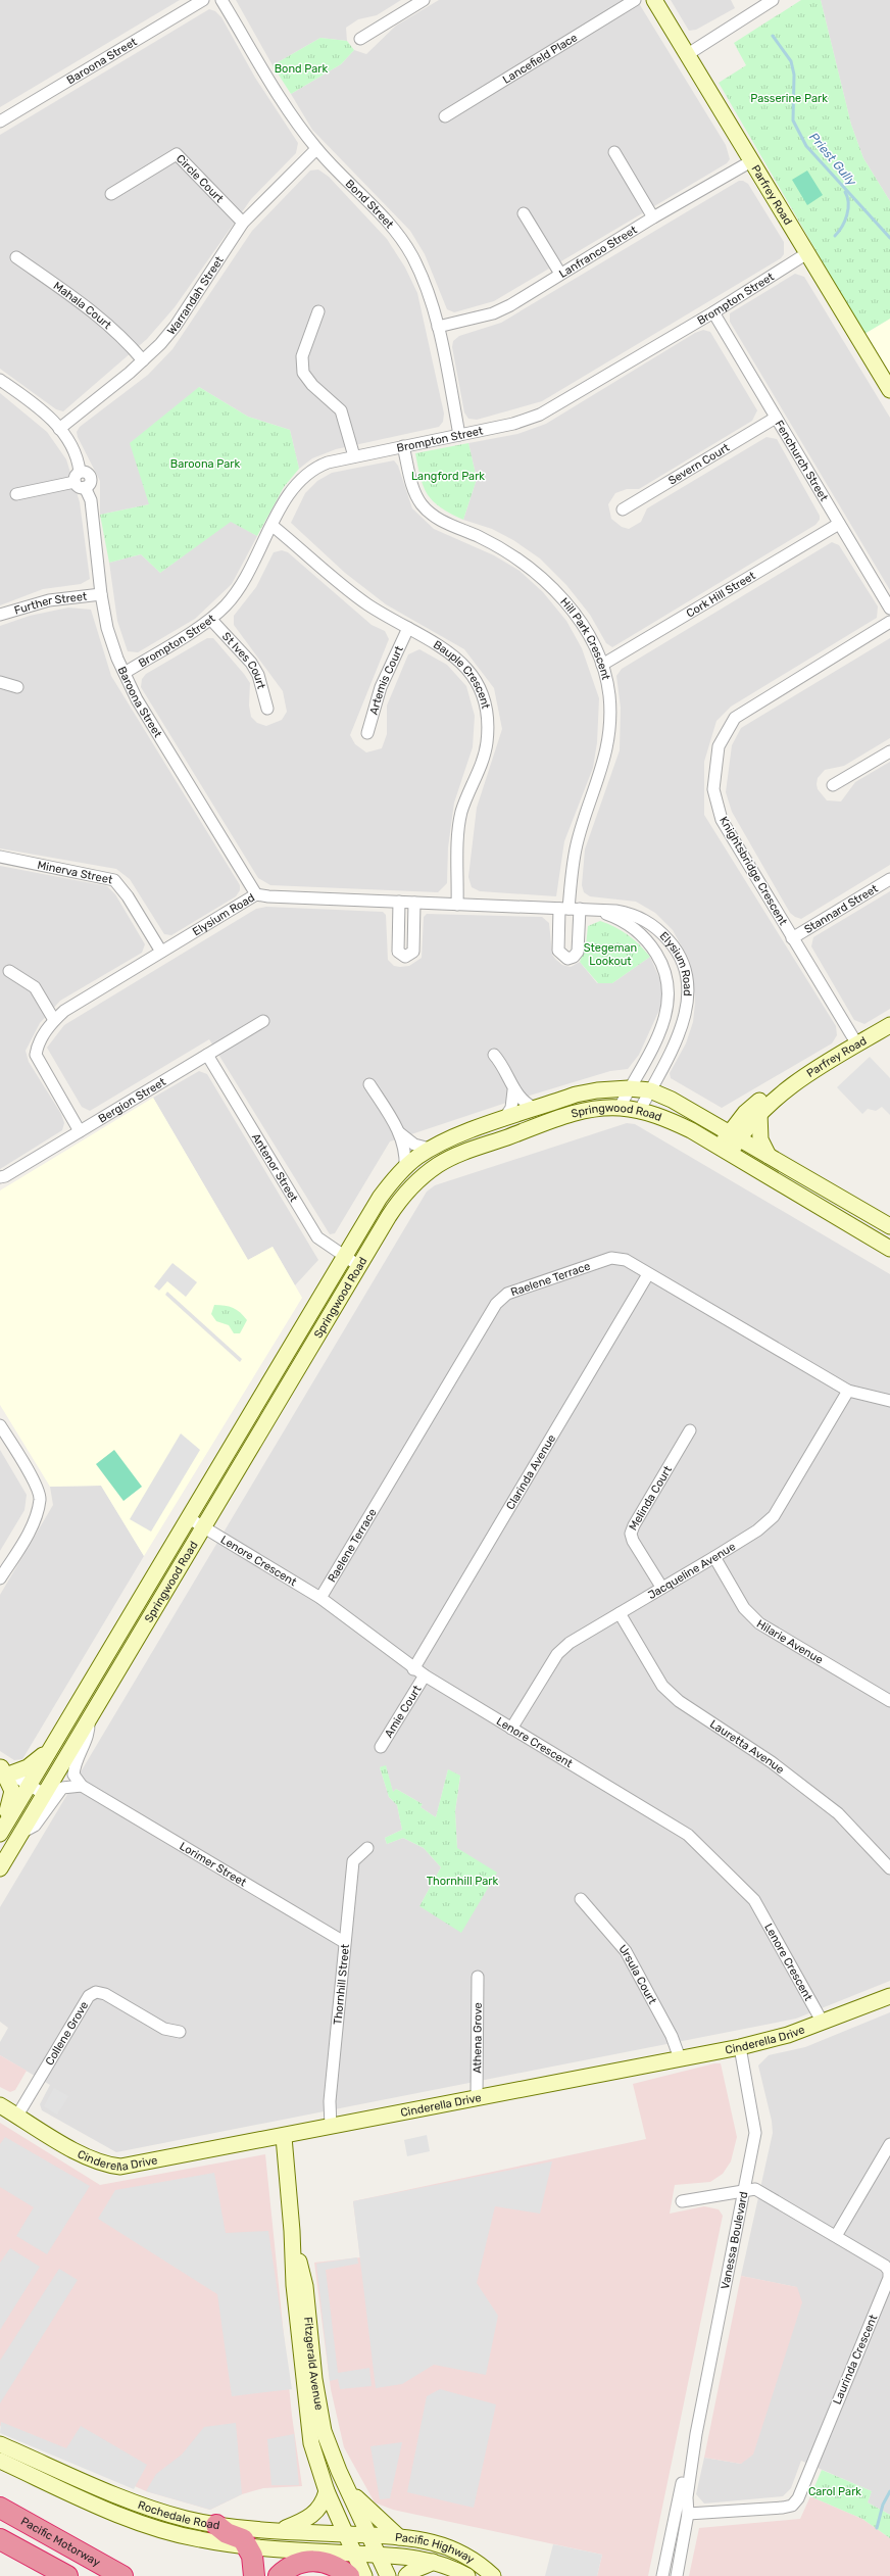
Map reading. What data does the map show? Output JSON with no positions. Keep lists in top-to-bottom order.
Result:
{
  "streets": {
    "highway": ["Pacific Motorway"],
    "main road": [
      "Parfrey Road",
      "Springwood Road",
      "Cinderella Drive",
      "Fitzgerald Avenue",
      "Rochedale Road",
      "Pacific Highway"
    ],
    "street": [
      "Lancefield Place",
      "Baroona Street",
      "Circle Court",
      "Bond Street",
      "Lanfranco Street",
      "Warrandah Street",
      "Brompton Street",
      "Mahala Court",
      "Fenchurch Street",
      "Severn Court",
      "Cork Hill Street",
      "Further Street",
      "Hill Park Crescent",
      "St Ives Court",
      "Bauple Crescent",
      "Artemis Court",
      "Knightsbridge Crescent",
      "Minerva Street",
      "Stannard Street",
      "Elysium Road",
      "Bergion Street",
      "Antenor Street",
      "Raelene Terrace",
      "Clarinda Avenue",
      "Melinda Court",
      "Lenore Crescent",
      "Jacqueline Avenue",
      "Hilarie Avenue",
      "Amie Court",
      "Lauretta Avenue",
      "Lorimer Street",
      "Ursula Court",
      "Thornhill Street",
      "Collene Grove",
      "Athena Grove",
      "Vanessa Boulevard",
      "Laurinda Crescent"
    ]
  },
  "crossings": [
    ["Baroona Street", "Warrandah Street"],
    ["Baroona Street", "Brompton Street"],
    ["Baroona Street", "Further Street"],
    ["Baroona Street", "Elysium Road"],
    ["Circle Court", "Warrandah Street"],
    ["Parfrey Road", "Lanfranco Street"],
    ["Parfrey Road", "Brompton Street"],
    ["Parfrey Road", "Knightsbridge Crescent"],
    ["Parfrey Road", "Springwood Road"],
    ["Bond Street", "Lanfranco Street"],
    ["Bond Street", "Warrandah Street"],
    ["Bond Street", "Brompton Street"],
    ["Warrandah Street", "Mahala Court"],
    ["Brompton Street", "Fenchurch Street"],
    ["Brompton Street", "Hill Park Crescent"],
    ["Brompton Street", "St Ives Court"],
    ["Brompton Street", "Bauple Crescent"],
    ["Fenchurch Street", "Severn Court"],
    ["Fenchurch Street", "Cork Hill Street"],
    ["Cork Hill Street", "Hill Park Crescent"],
    ["Hill Park Crescent", "Elysium Road"],
    ["Bauple Crescent", "Artemis Court"],
    ["Bauple Crescent", "Elysium Road"],
    ["Knightsbridge Crescent", "Stannard Street"],
    ["Minerva Street", "Elysium Road"],
    ["Elysium Road", "Bergion Street"],
    ["Elysium Road", "Springwood Road"],
    ["Bergion Street", "Antenor Street"],
    ["Springwood Road", "Antenor Street"],
    ["Springwood Road", "Lenore Crescent"],
    ["Raelene Terrace", "Clarinda Avenue"],
    ["Raelene Terrace", "Lenore Crescent"],
    ["Raelene Terrace", "Jacqueline Avenue"],
    ["Clarinda Avenue", "Lenore Crescent"],
    ["Melinda Court", "Jacqueline Avenue"],
    ["Lenore Crescent", "Jacqueline Avenue"],
    ["Lenore Crescent", "Amie Court"],
    ["Lenore Crescent", "Cinderella Drive"],
    ["Jacqueline Avenue", "Hilarie Avenue"],
    ["Jacqueline Avenue", "Lauretta Avenue"],
    ["Lorimer Street", "Thornhill Street"],
    ["Ursula Court", "Cinderella Drive"],
    ["Thornhill Street", "Cinderella Drive"],
    ["Collene Grove", "Cinderella Drive"],
    ["Athena Grove", "Cinderella Drive"],
    ["Cinderella Drive", "Vanessa Boulevard"],
    ["Cinderella Drive", "Fitzgerald Avenue"],
    ["Vanessa Boulevard", "Laurinda Crescent"],
    ["Fitzgerald Avenue", "Rochedale Road"],
    ["Fitzgerald Avenue", "Pacific Highway"],
    ["Rochedale Road", "Pacific Highway"]
  ],
  "water": ["Priest Gully"],
  "parks": [
    "Bond Park",
    "Passerine Park",
    "Baroona Park",
    "Langford Park",
    "Stegeman Lookout",
    "Thornhill Park",
    "Carol Park"
  ]
}
